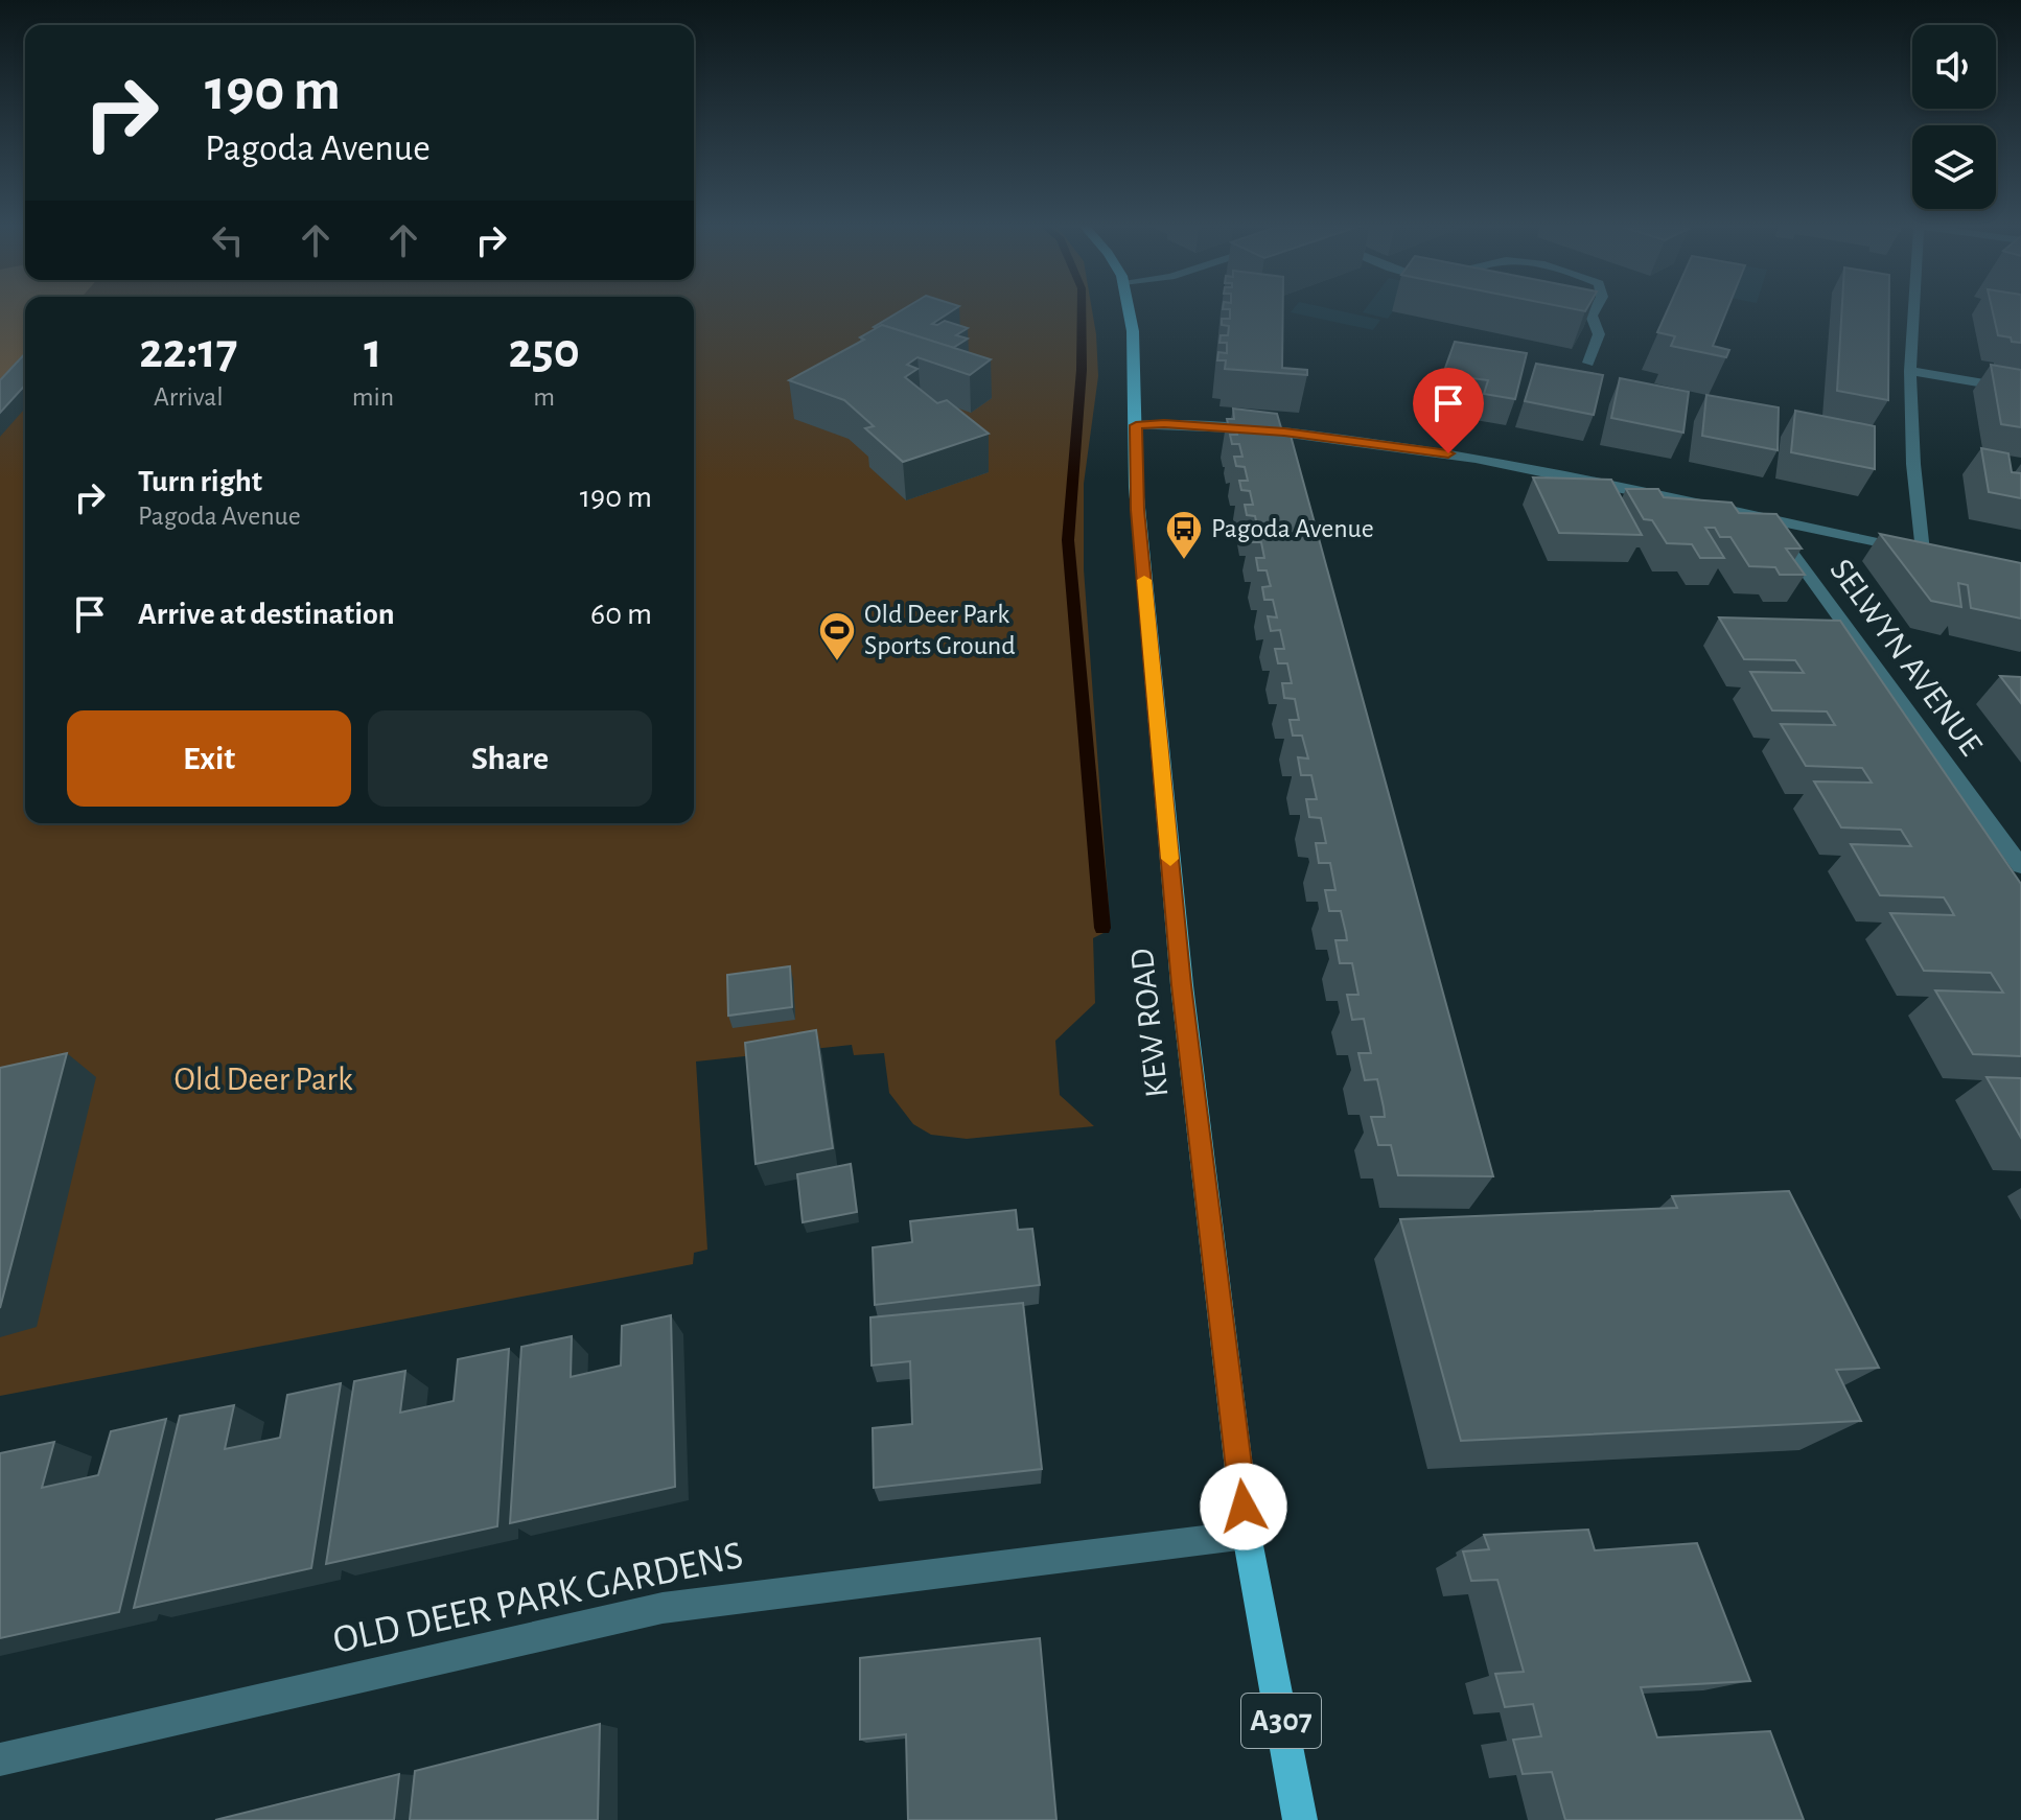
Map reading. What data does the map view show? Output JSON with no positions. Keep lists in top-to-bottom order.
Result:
{
  "streets": {
    "main road": ["KEW ROAD", "A307"],
    "street": ["SELWYN AVENUE", "OLD DEER PARK GARDENS"]
  },
  "crossings": [
    ["KEW ROAD", "OLD DEER PARK GARDENS"]
  ],
  "parks": ["Old Deer Park"],
  "places": {
    "bus stop": ["Pagoda Avenue"],
    "sports": ["Old Deer Park Sports Ground"]
  },
  "page": {
    "turn": ["190 m", "Pagoda Avenue"],
    "eta": [
      "22:17",
      "Arrival",
      "1",
      "min",
      "250",
      "m"
    ],
    "list": [
      {
        "name": "Turn right",
        "note": "Pagoda Avenue",
        "value": "190 m"
      },
      {
        "name": "Arrive at destination",
        "value": "60 m"
      }
    ],
    "buttons": ["Exit", "Share"]
  }
}
